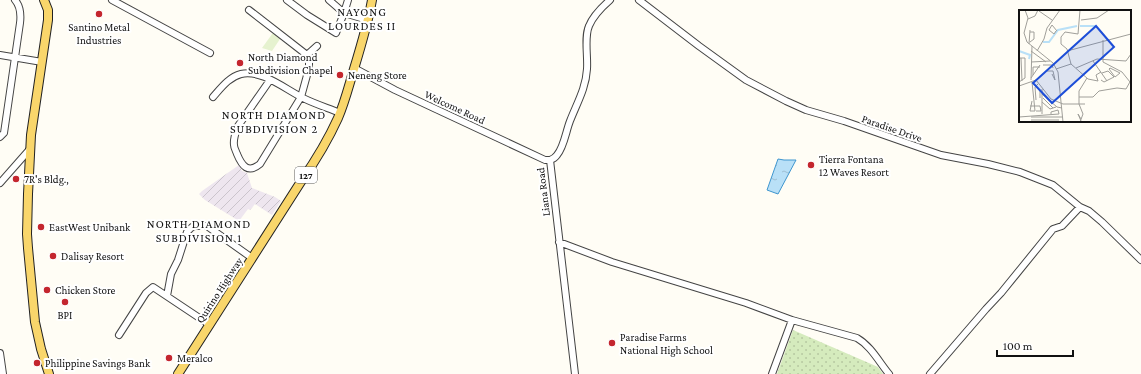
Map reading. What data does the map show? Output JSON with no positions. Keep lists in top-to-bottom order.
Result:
{
  "streets": {
    "main road": ["127", "Quirino Highway"],
    "street": ["Welcome Road", "Paradise Drive", "Liana Road"]
  },
  "crossings": [
    ["Welcome Road", "Liana Road"],
    ["Welcome Road", "Quirino Highway"]
  ],
  "districts": ["NAYONG LOURDES II", "NORTH DIAMOND SUBDIVISION 2", "NORTH DIAMOND SUBDIVISION 1"],
  "places": [
    "Santino Metal Industries",
    "North Diamond Subdivision Chapel",
    "Neneng Store",
    "Tierra Fontana 12 Waves Resort",
    "7R's Bldg.,",
    "EastWest Unibank",
    "Dalisay Resort",
    "Chicken Store",
    "BPI",
    "Paradise Farms National High School",
    "Meralco",
    "Philippine Savings Bank"
  ],
  "scale_bar": "100 m"
}
